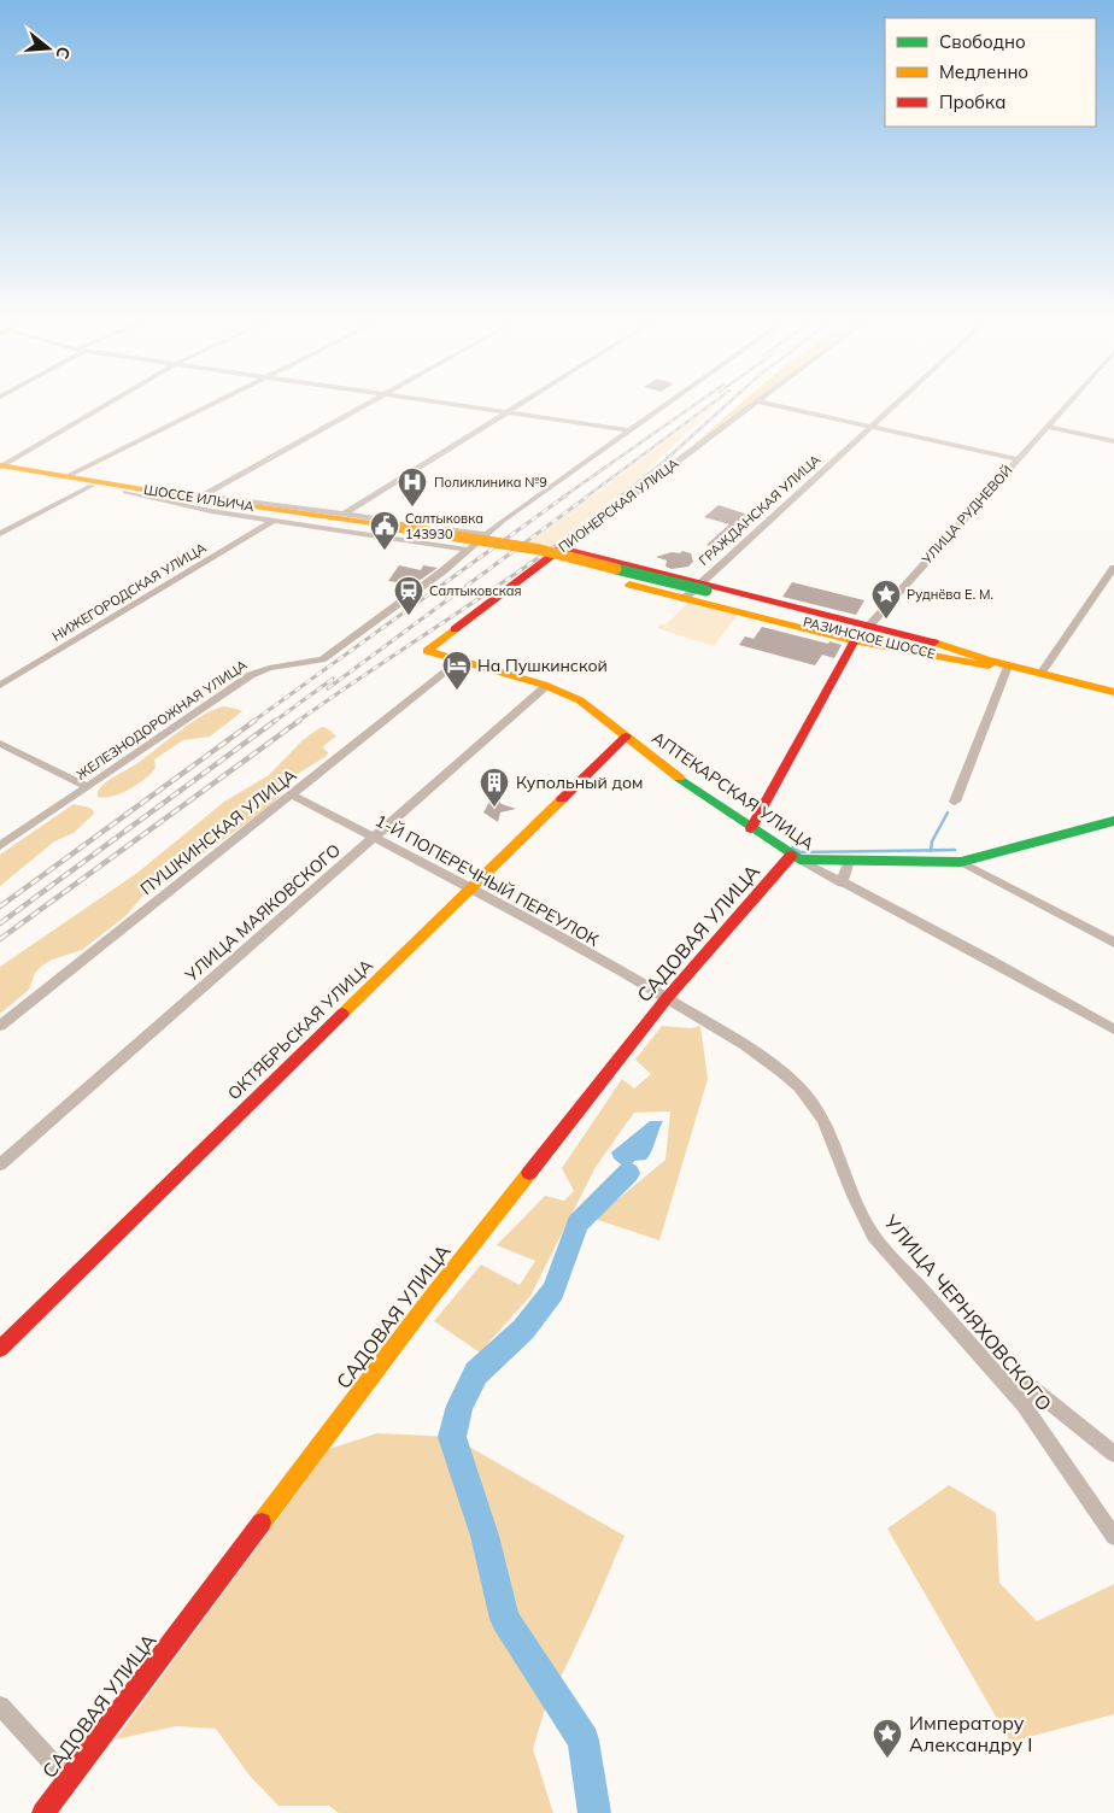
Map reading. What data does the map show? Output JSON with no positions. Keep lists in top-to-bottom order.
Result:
{
  "streets": {
    "street": [
      "ШОССЕ ИЛЬИЧА",
      "ПИОНЕРСКАЯ УЛИЦА",
      "ГРАЖДАНСКАЯ УЛИЦА",
      "УЛИЦА РУДНЕВОЙ",
      "НИЖЕГОРОДСКАЯ УЛИЦА",
      "РАЗИНСКОЕ ШОССЕ",
      "ЖЕЛЕЗНОДОРОЖНАЯ УЛИЦА",
      "АПТЕКАРСКАЯ УЛИЦА",
      "ПУШКИНСКАЯ УЛИЦА",
      "1-Й ПОПЕРЕЧНЫЙ ПЕРЕУЛОК",
      "УЛИЦА МАЯКОВСКОГО",
      "САДОВАЯ УЛИЦА",
      "ОКТЯБРЬСКАЯ УЛИЦА",
      "УЛИЦА ЧЕРНЯХОВСКОГО"
    ]
  },
  "crossings": [
    ["ШОССЕ ИЛЬИЧА", "ГРАЖДАНСКАЯ УЛИЦА"],
    ["ШОССЕ ИЛЬИЧА", "РАЗИНСКОЕ ШОССЕ"],
    ["ПИОНЕРСКАЯ УЛИЦА", "АПТЕКАРСКАЯ УЛИЦА"],
    ["ПИОНЕРСКАЯ УЛИЦА", "ПУШКИНСКАЯ УЛИЦА"],
    ["ГРАЖДАНСКАЯ УЛИЦА", "РАЗИНСКОЕ ШОССЕ"],
    ["АПТЕКАРСКАЯ УЛИЦА", "ПУШКИНСКАЯ УЛИЦА"],
    ["АПТЕКАРСКАЯ УЛИЦА", "УЛИЦА МАЯКОВСКОГО"],
    ["АПТЕКАРСКАЯ УЛИЦА", "САДОВАЯ УЛИЦА"],
    ["АПТЕКАРСКАЯ УЛИЦА", "ОКТЯБРЬСКАЯ УЛИЦА"],
    ["ПУШКИНСКАЯ УЛИЦА", "1-Й ПОПЕРЕЧНЫЙ ПЕРЕУЛОК"],
    ["1-Й ПОПЕРЕЧНЫЙ ПЕРЕУЛОК", "УЛИЦА МАЯКОВСКОГО"],
    ["1-Й ПОПЕРЕЧНЫЙ ПЕРЕУЛОК", "САДОВАЯ УЛИЦА"],
    ["1-Й ПОПЕРЕЧНЫЙ ПЕРЕУЛОК", "ОКТЯБРЬСКАЯ УЛИЦА"],
    ["1-Й ПОПЕРЕЧНЫЙ ПЕРЕУЛОК", "УЛИЦА ЧЕРНЯХОВСКОГО"],
    ["САДОВАЯ УЛИЦА", "УЛИЦА ЧЕРНЯХОВСКОГО"]
  ],
  "places": {
    "hospital": ["Поликлиника №9"],
    "public building": ["Салтыковка 143930"],
    "station": ["Салтыковская"],
    "place": ["Руднёва Е. М.", "Императору Александру I"],
    "hotel": ["На Пушкинской"],
    "building": ["Купольный дом"]
  },
  "legend": ["Свободно", "Медленно", "Пробка"],
  "north": "right"
}
